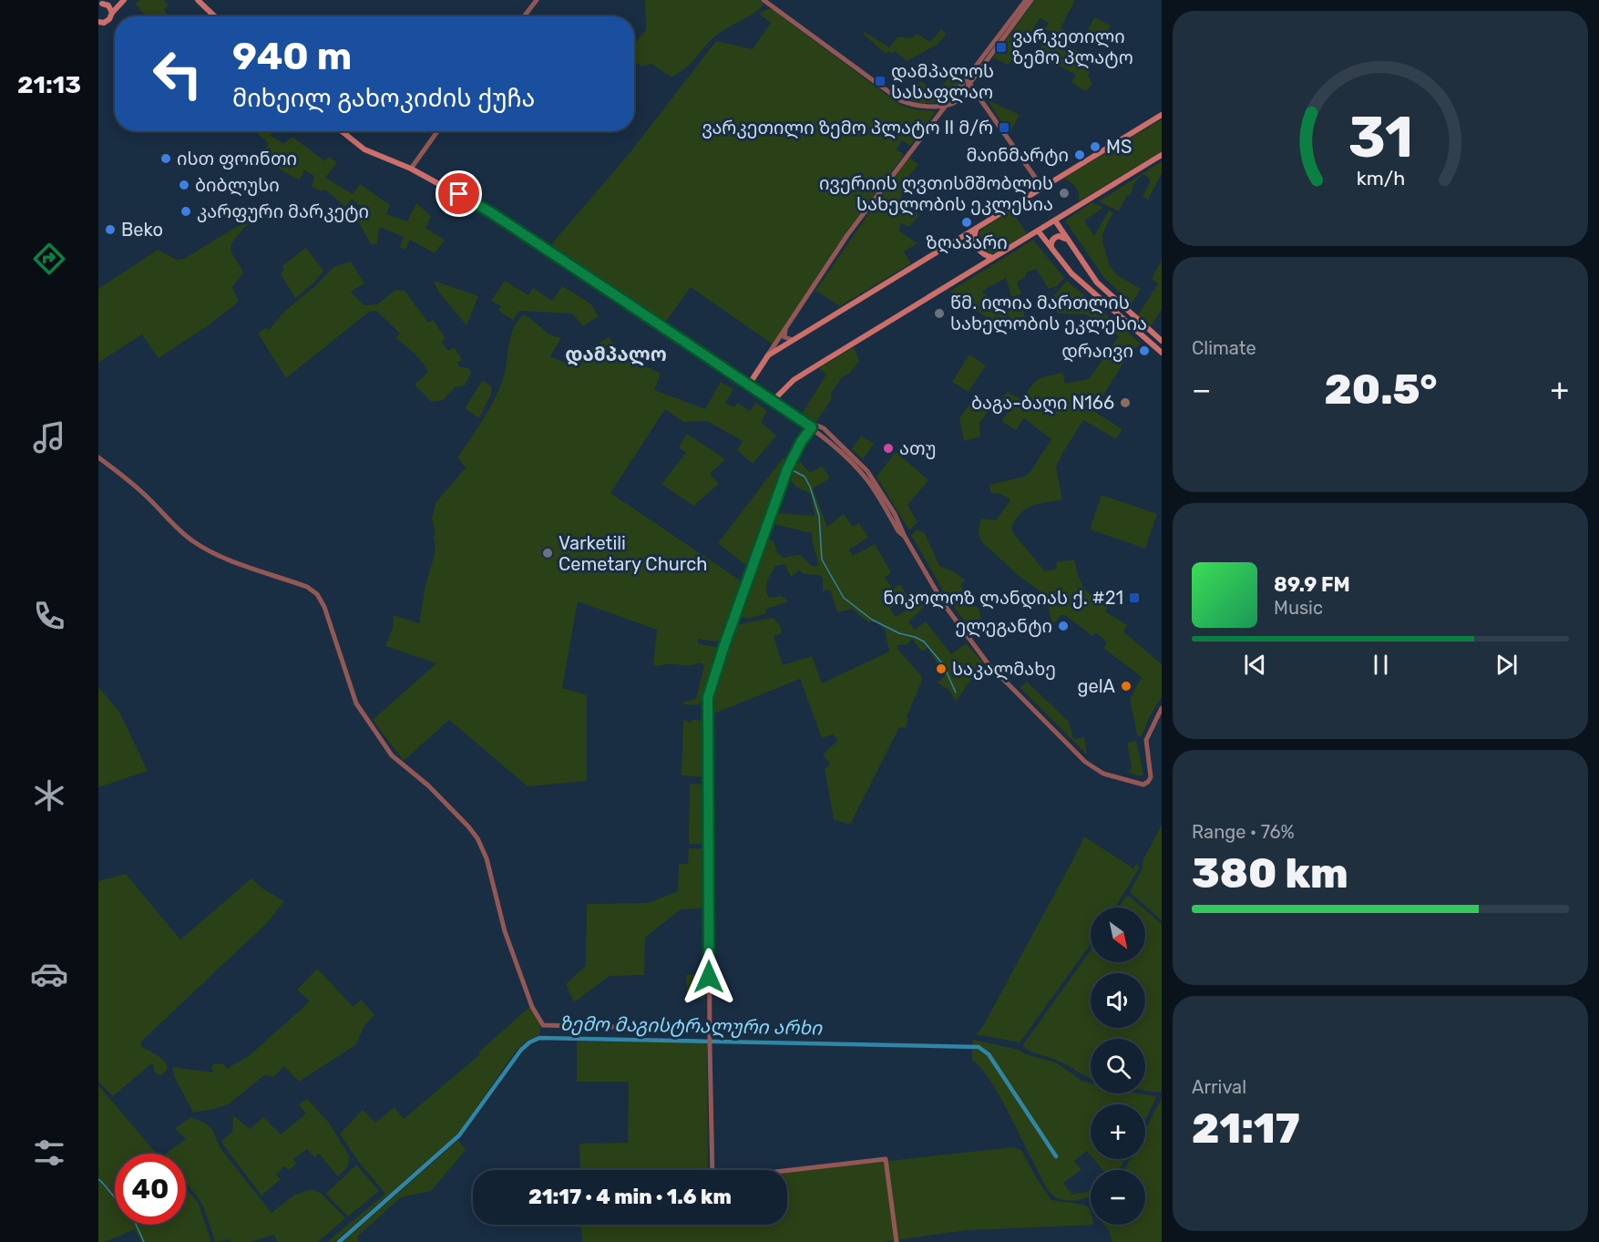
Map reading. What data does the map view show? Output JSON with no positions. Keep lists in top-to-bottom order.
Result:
{
  "districts": ["დამპალო"],
  "water": ["ზემო მაგისტრალური არხი"],
  "places": {
    "transit": [
      "ვარკეთილი ზემო პლატო",
      "დამპალოს სასაფლაო",
      "ვარკეთილი ზემო პლატო II მ/რ",
      "ნიკოლოზ ლანდიას ქ. #21"
    ],
    "other": [
      "MS",
      "მაინმარტი",
      "ისთ ფოინთი",
      "ბიბლუსი",
      "ივერიის ღვთისმშობლის სახელობის ეკლესია",
      "კარფური მარკეტი",
      "ზღაპარი",
      "Beko",
      "წმ. ილია მართლის სახელობის ეკლესია",
      "დრაივი",
      "ბაგა-ბაღი N166",
      "ათუ",
      "Varketili Cemetary Church",
      "ელეგანტი",
      "საკალმახე",
      "gelA"
    ]
  },
  "north": "bottom right",
  "page": {
    "tabs": "21:13",
    "turn": ["940 m", "მიხეილ გახოკიძის ქუჩა"],
    "tile": [
      "Climate",
      ["Range · 76%", "380 km"],
      ["Arrival", "21:17"]
    ],
    "heat": ["−", "20.5°", "+"],
    "song": ["89.9 FM", "Music"],
    "map_buttons": ["+", "−"],
    "limit": "40",
    "trip": "21:17 · 4 min · 1.6 km",
    "gauge": ["31", "km/h"]
  }
}
